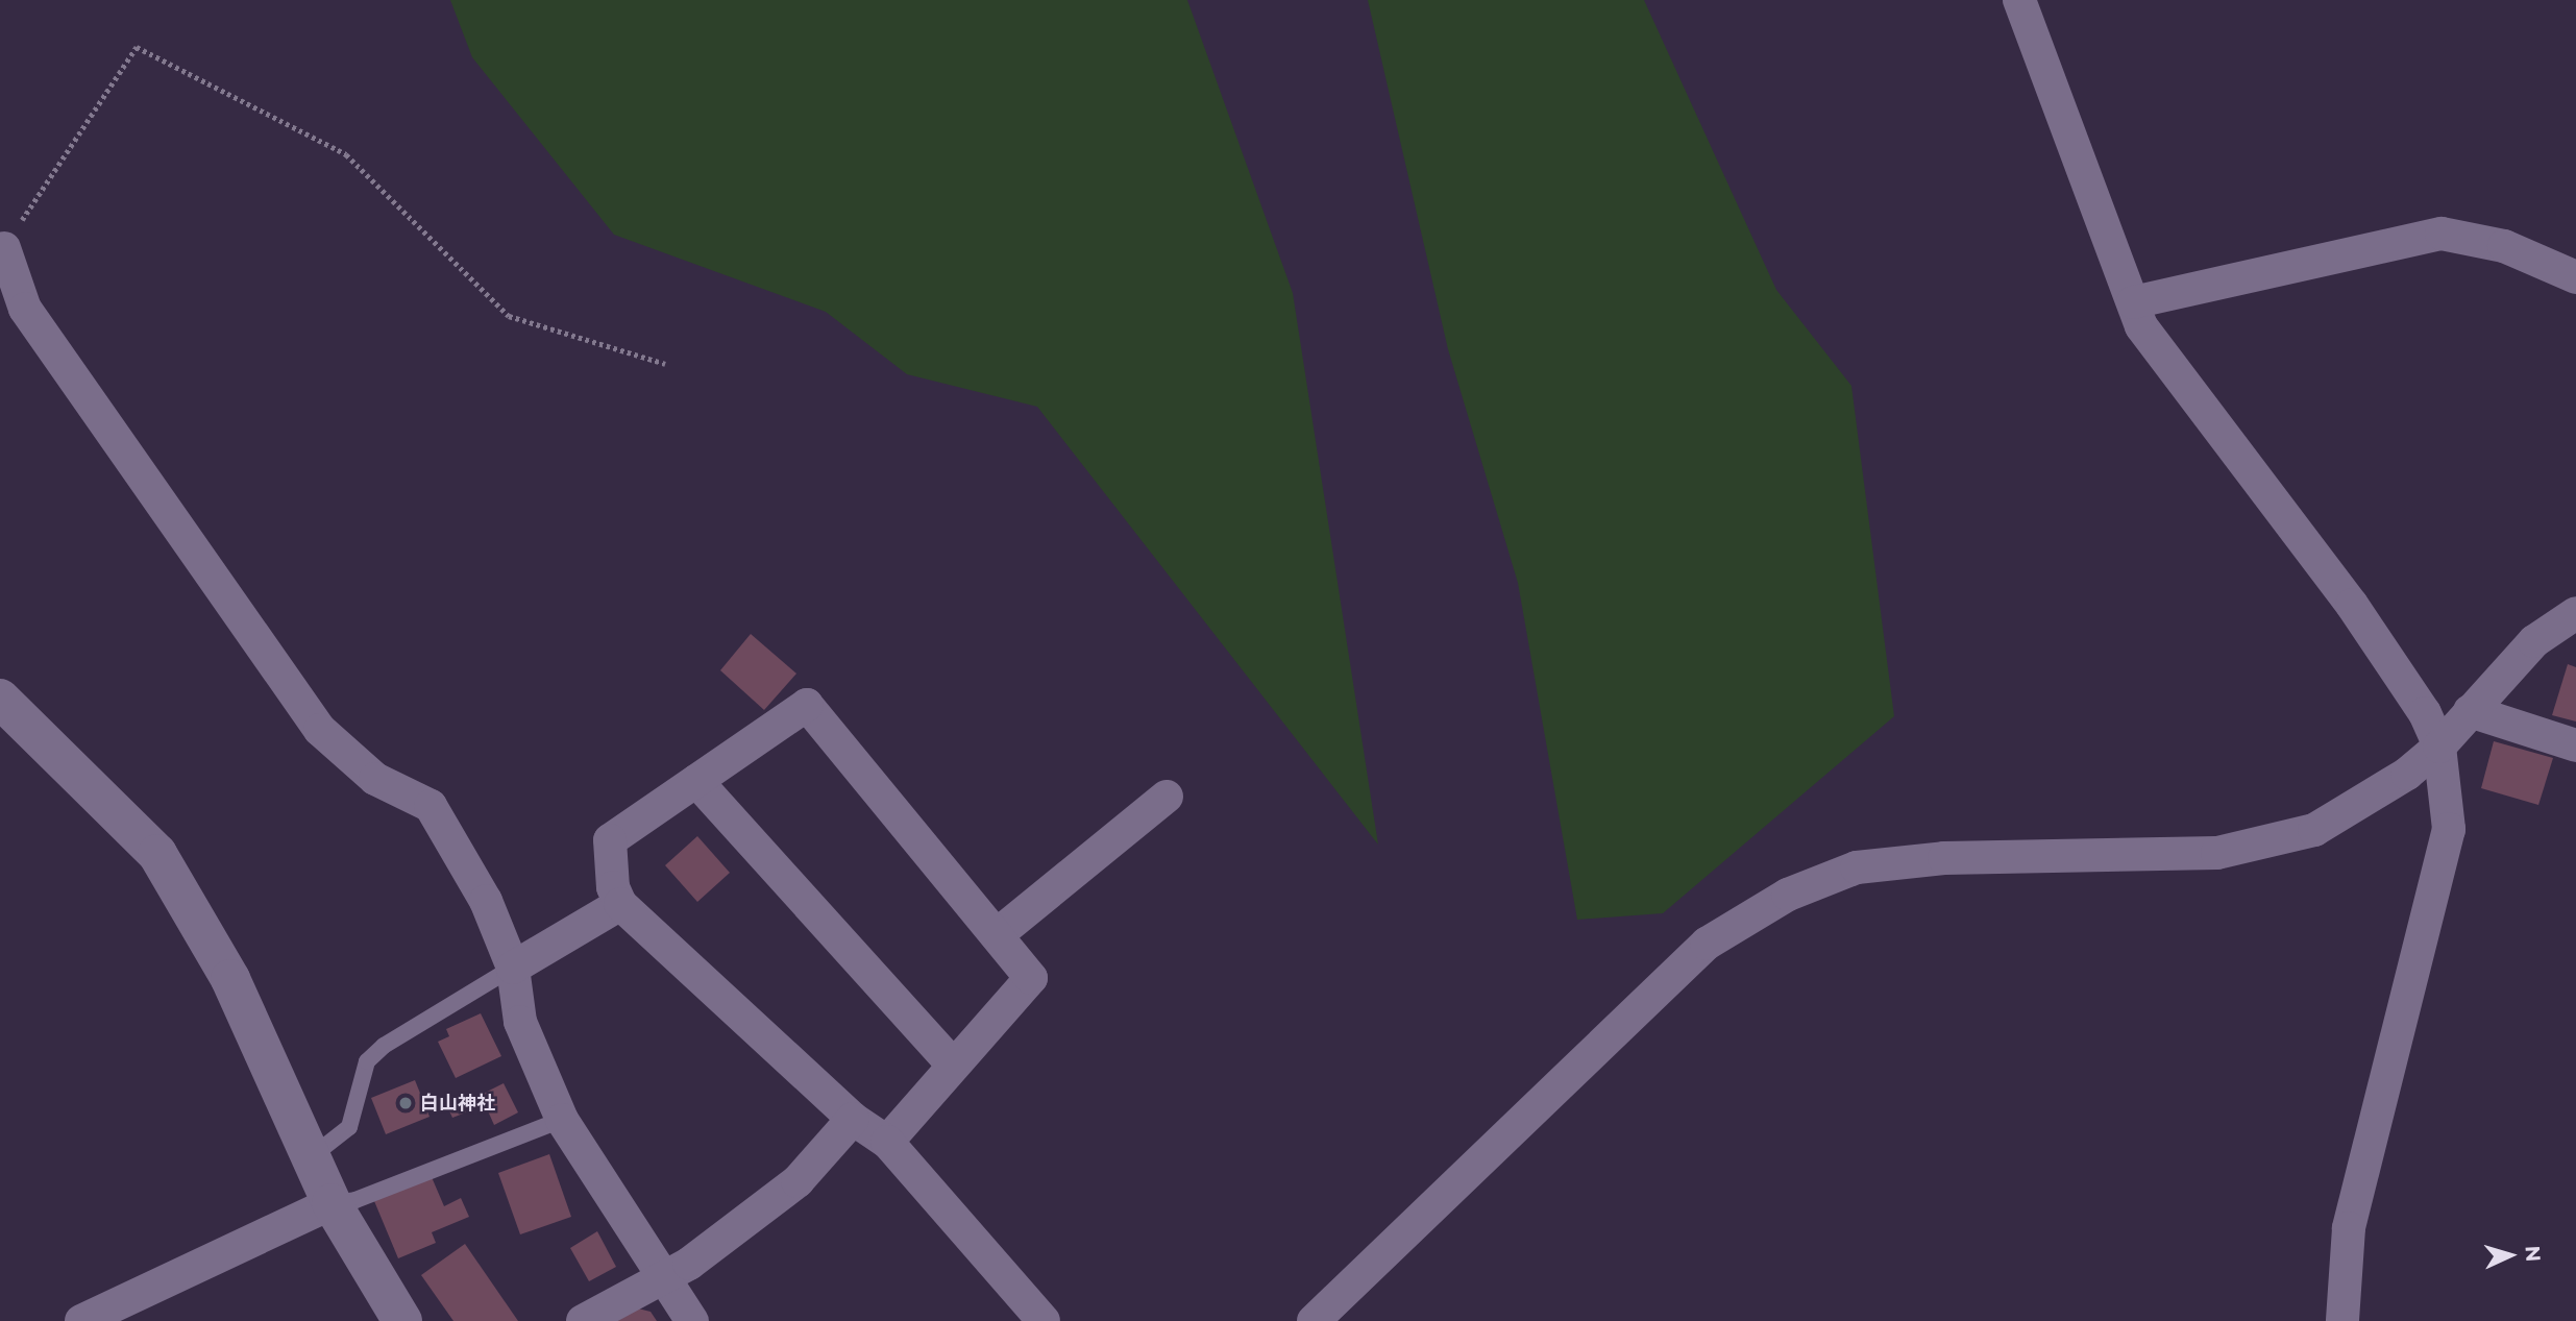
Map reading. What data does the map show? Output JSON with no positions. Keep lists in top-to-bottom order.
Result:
{
  "places": ["白山神社"],
  "north": "right"
}
